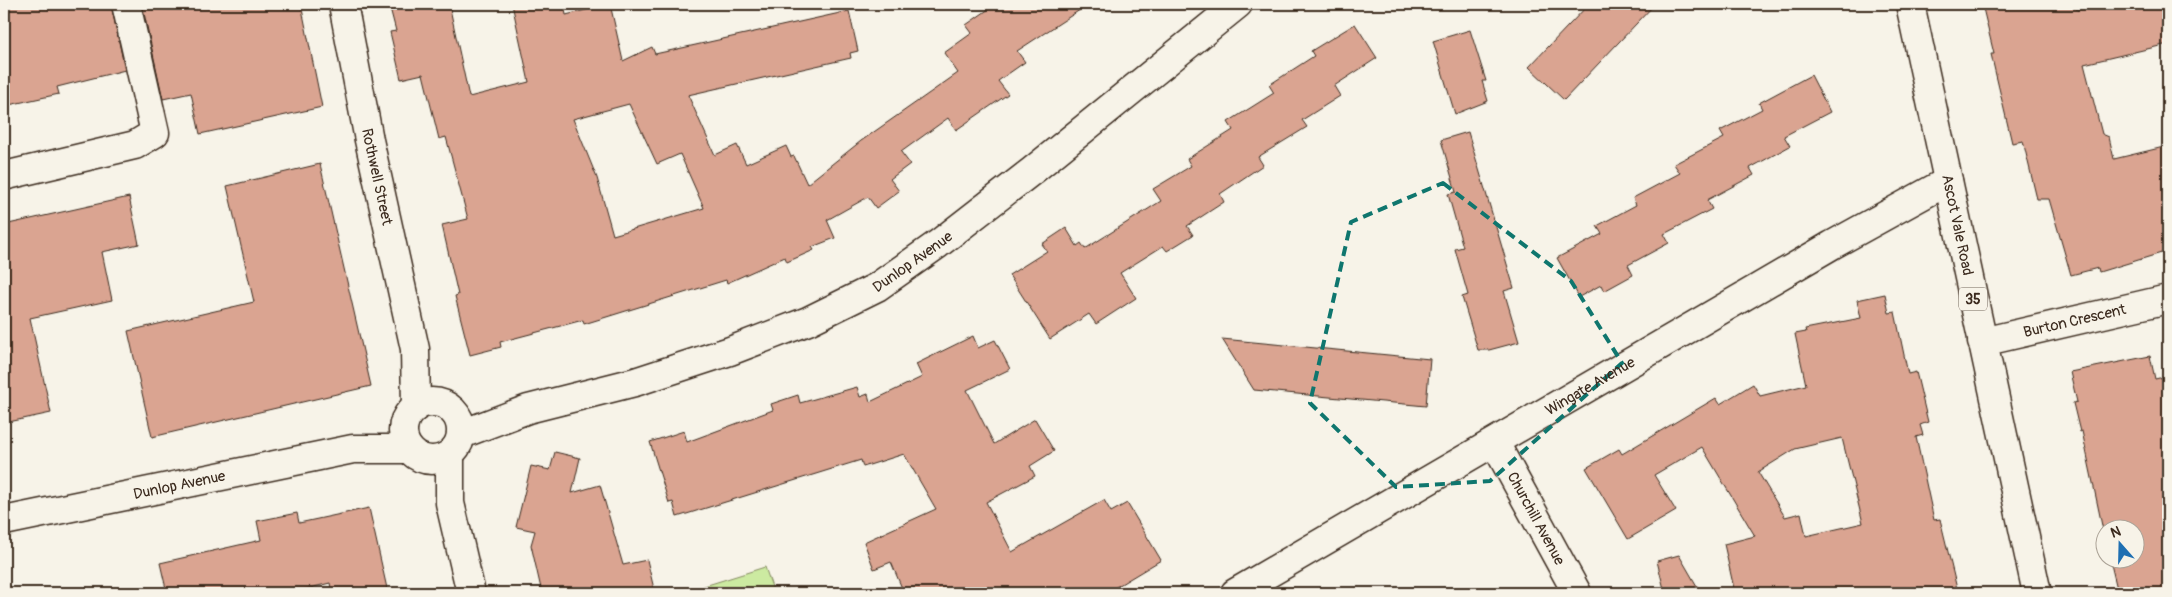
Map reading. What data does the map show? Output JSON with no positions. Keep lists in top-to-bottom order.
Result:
{
  "streets": {
    "street": [
      "Rothwell Street",
      "Ascot Vale Road",
      "Dunlop Avenue",
      "35",
      "Burton Crescent",
      "Wingate Avenue",
      "Churchill Avenue"
    ]
  },
  "crossings": [
    ["Rothwell Street", "Dunlop Avenue"],
    ["Ascot Vale Road", "Burton Crescent"],
    ["Ascot Vale Road", "Wingate Avenue"],
    ["Wingate Avenue", "Churchill Avenue"]
  ],
  "north": "top"
}
